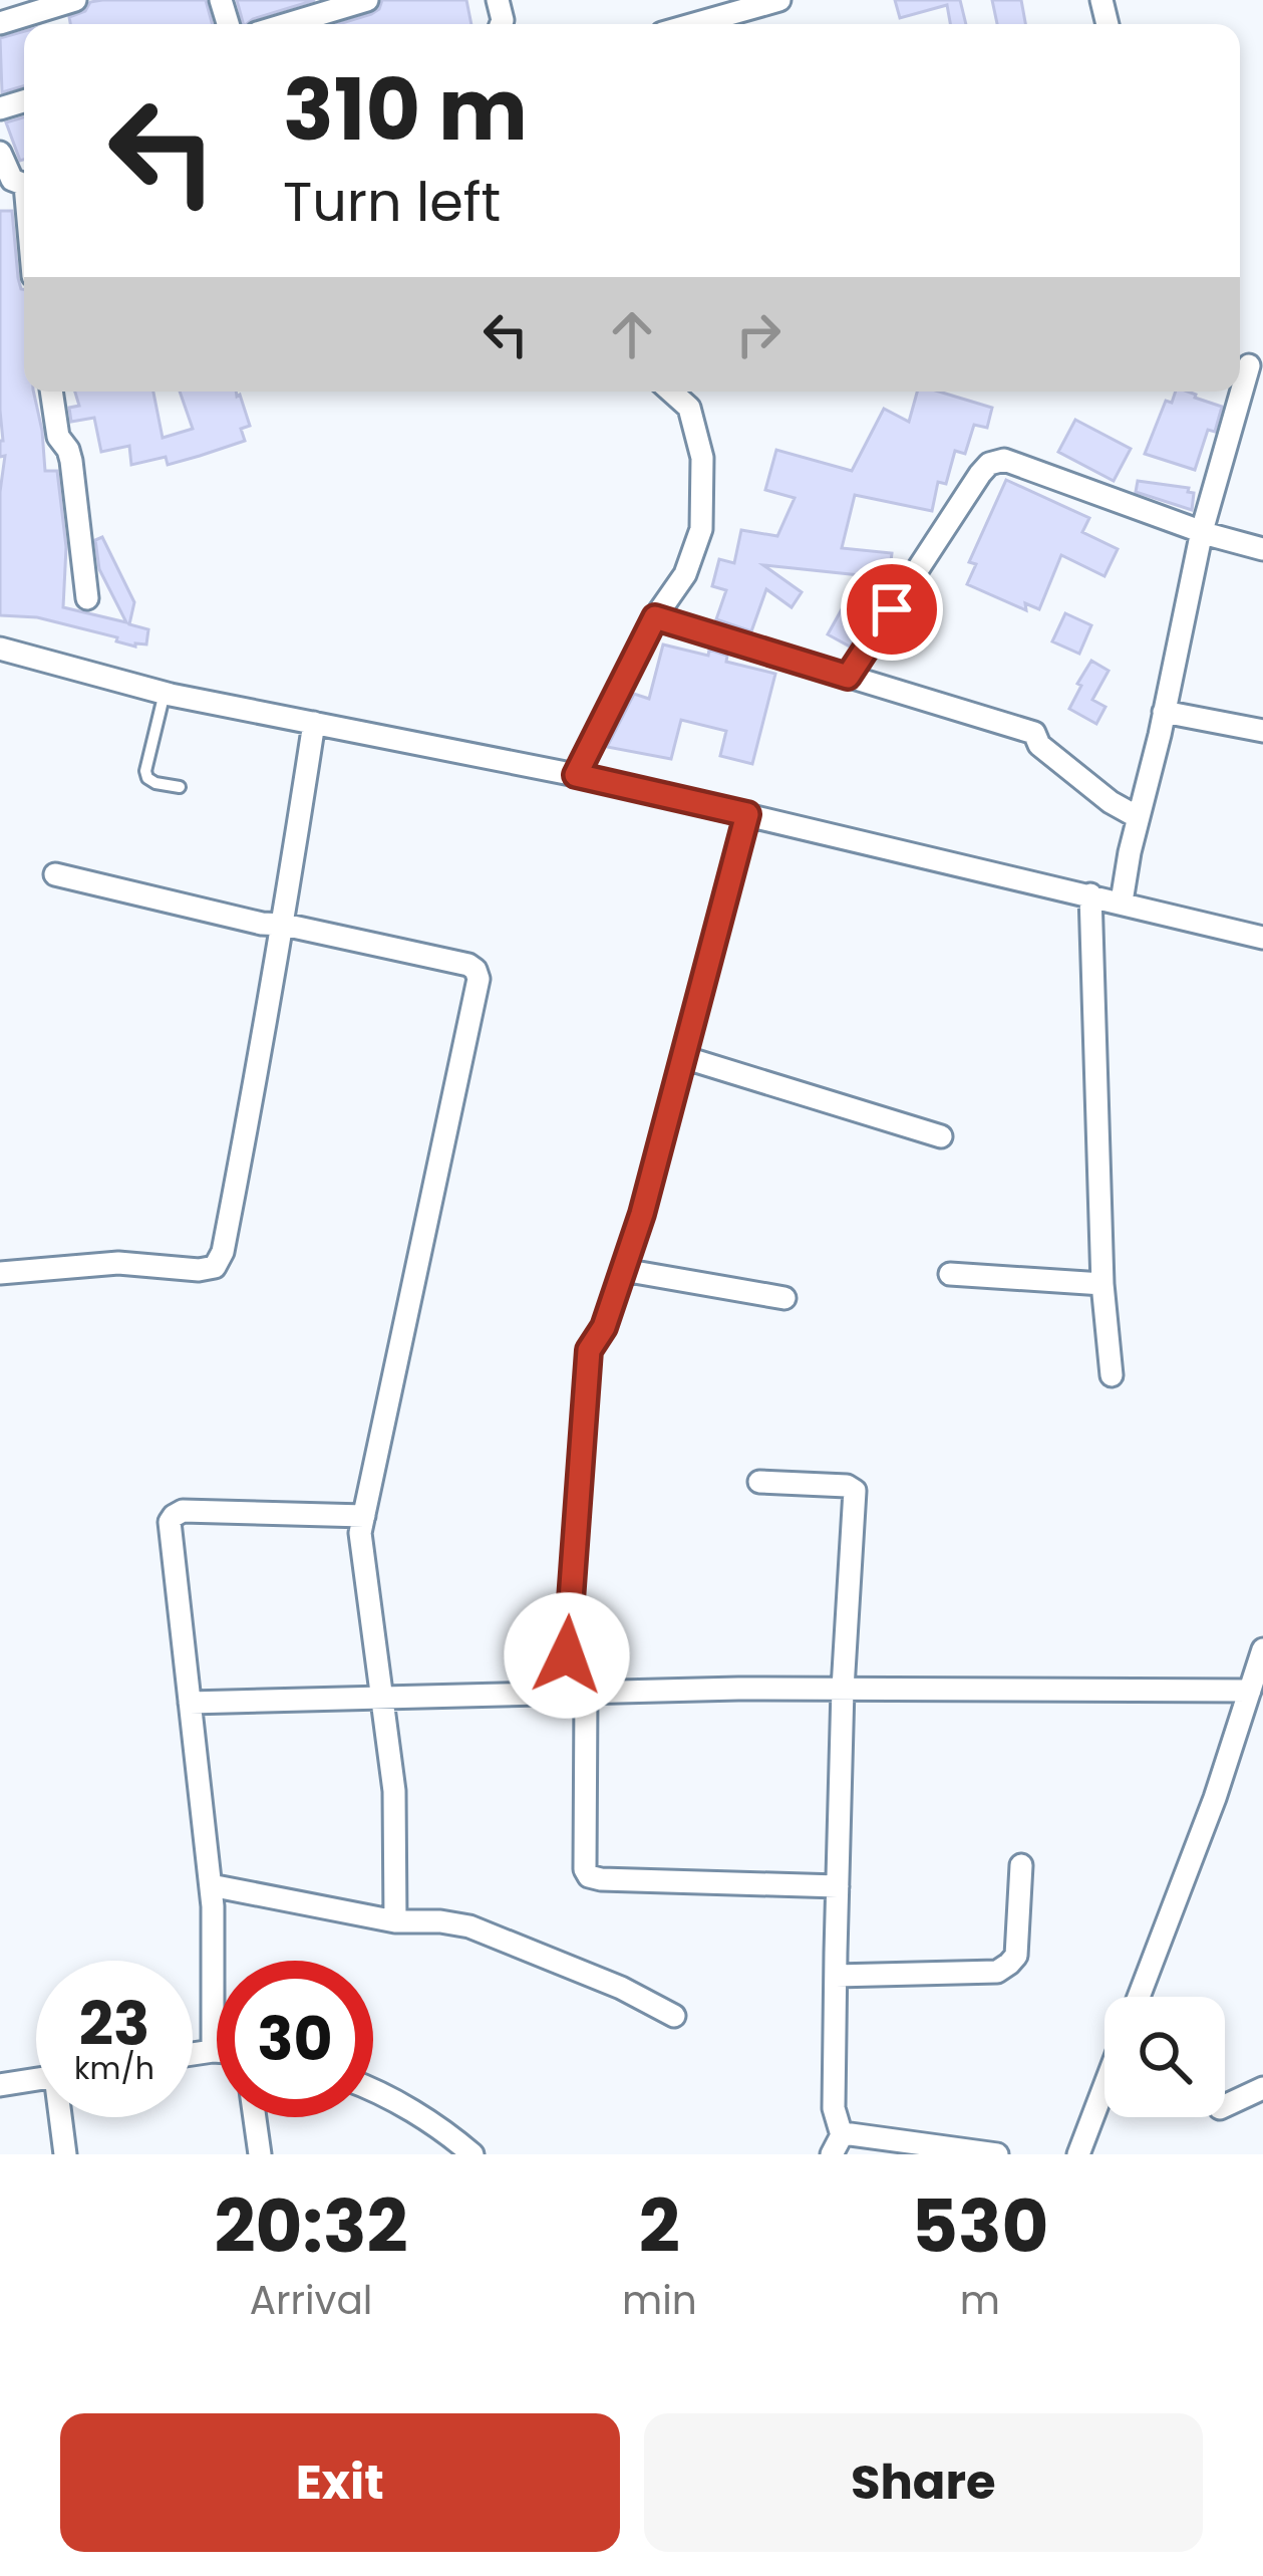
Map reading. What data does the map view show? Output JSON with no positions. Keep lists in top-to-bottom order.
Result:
{
  "page": {
    "turn": ["310 m", "Turn left"],
    "speed": "23 km/h",
    "limit": "30",
    "eta": [
      "20:32",
      "Arrival",
      "2",
      "min",
      "530",
      "m"
    ],
    "buttons": ["Exit", "Share"]
  }
}
